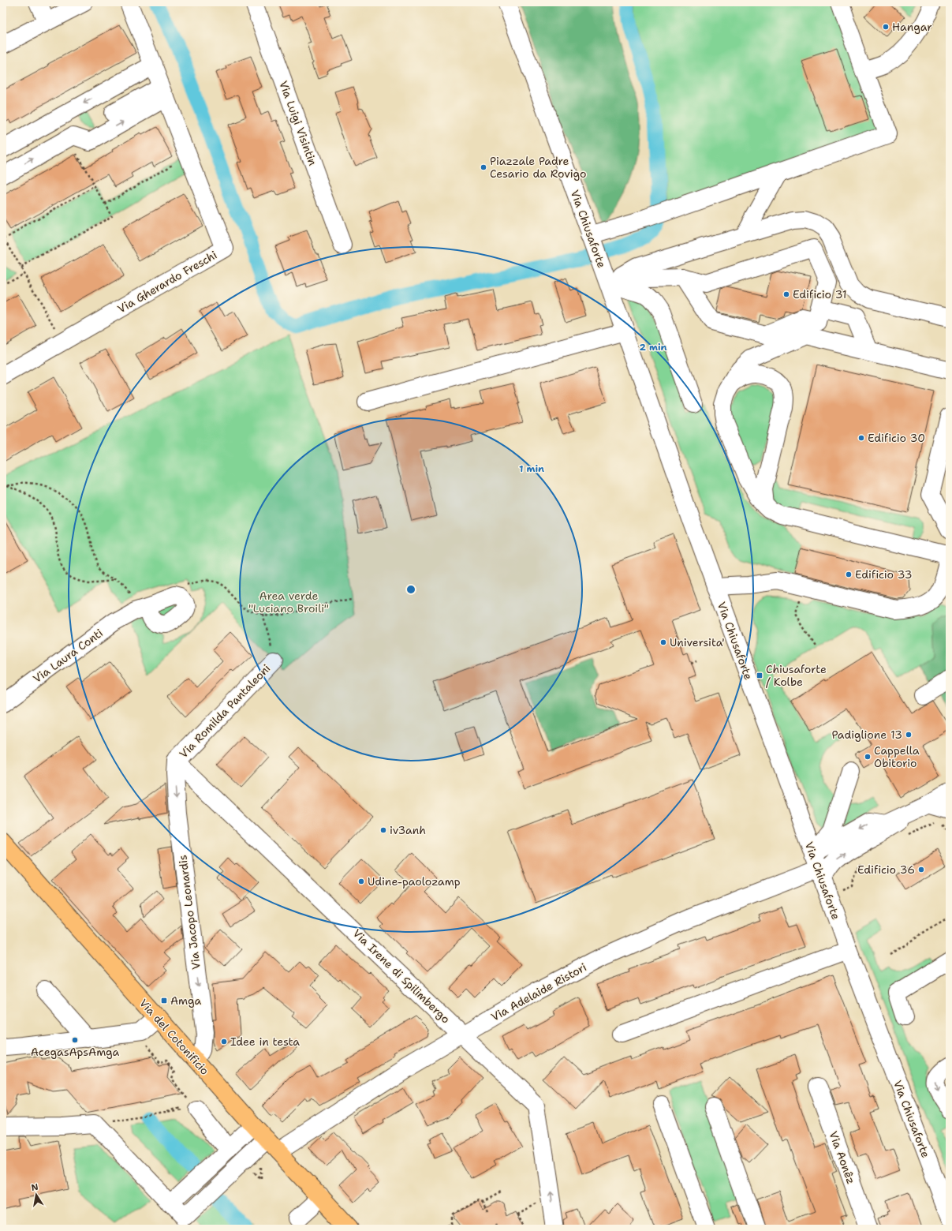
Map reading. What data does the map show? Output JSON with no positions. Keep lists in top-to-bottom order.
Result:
{
  "streets": {
    "main road": ["Via del Cotonificio"],
    "street": [
      "Via Luigi Visintin",
      "Via Chiusaforte",
      "Via Gherardo Freschi",
      "Via Laura Conti",
      "Via Romilda Pantaleoni",
      "Via Jacopo Leonardis",
      "Via Irene di Spilimbergo",
      "Via Adelaide Ristori",
      "Via Aonêz"
    ]
  },
  "crossings": [
    ["Via Chiusaforte", "Via Adelaide Ristori"],
    ["Via Romilda Pantaleoni", "Via Jacopo Leonardis"],
    ["Via Romilda Pantaleoni", "Via Irene di Spilimbergo"],
    ["Via Jacopo Leonardis", "Via Irene di Spilimbergo"],
    ["Via Jacopo Leonardis", "Via del Cotonificio"],
    ["Via Irene di Spilimbergo", "Via Adelaide Ristori"],
    ["Via Adelaide Ristori", "Via del Cotonificio"]
  ],
  "one_way": ["Via Jacopo Leonardis"],
  "parks": ["Area verde \"Luciano Broili\""],
  "places": {
    "other": [
      "Hangar",
      "Piazzale Padre Cesario da Rovigo",
      "Edificio 31",
      "Edificio 30",
      "Edificio 33",
      "Universita'",
      "Padiglione 13",
      "Cappella Obitorio",
      "iv3anh",
      "Edificio 36",
      "Udine-paolozamp",
      "AcegasApsAmga",
      "Idee in testa"
    ],
    "transit": ["Chiusaforte / Kolbe", "Amga"]
  },
  "north": "top",
  "rings": ["2 min", "1 min"]
}
